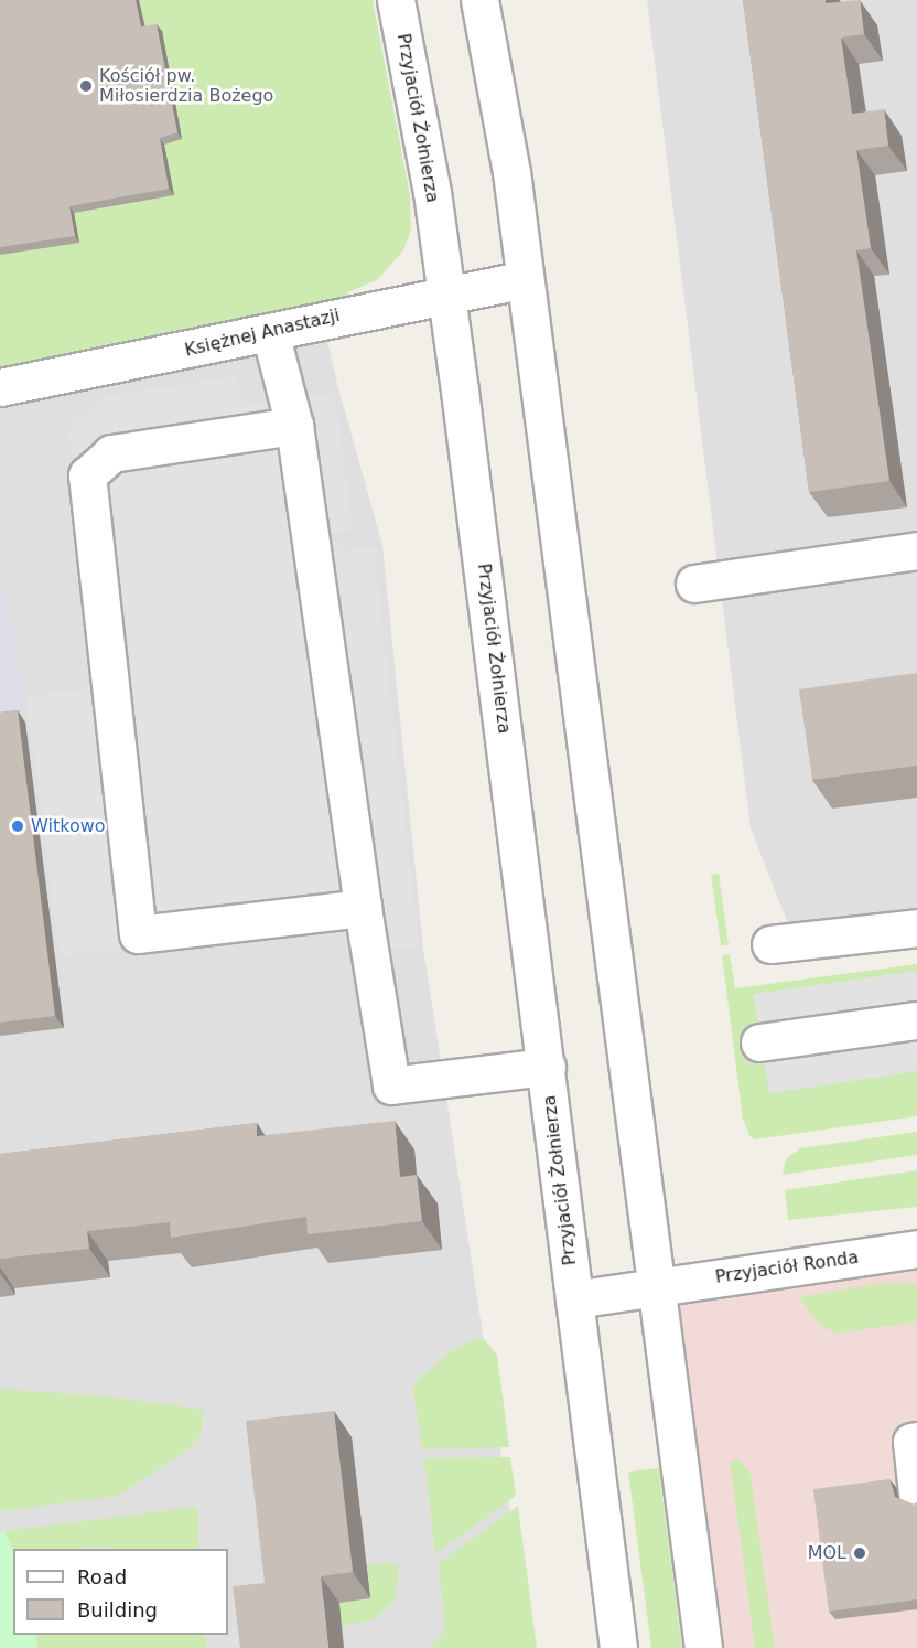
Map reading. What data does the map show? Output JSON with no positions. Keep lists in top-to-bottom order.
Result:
{
  "streets": {
    "street": ["Przyjaciół Żołnierza", "Księżnej Anastazji", "Przyjaciół Ronda"]
  },
  "crossings": [
    ["Przyjaciół Żołnierza", "Księżnej Anastazji"]
  ],
  "places": ["Kościół pw. Miłosierdzia Bożego", "Witkowo", "MOL"],
  "legend": ["Road", "Building"]
}
